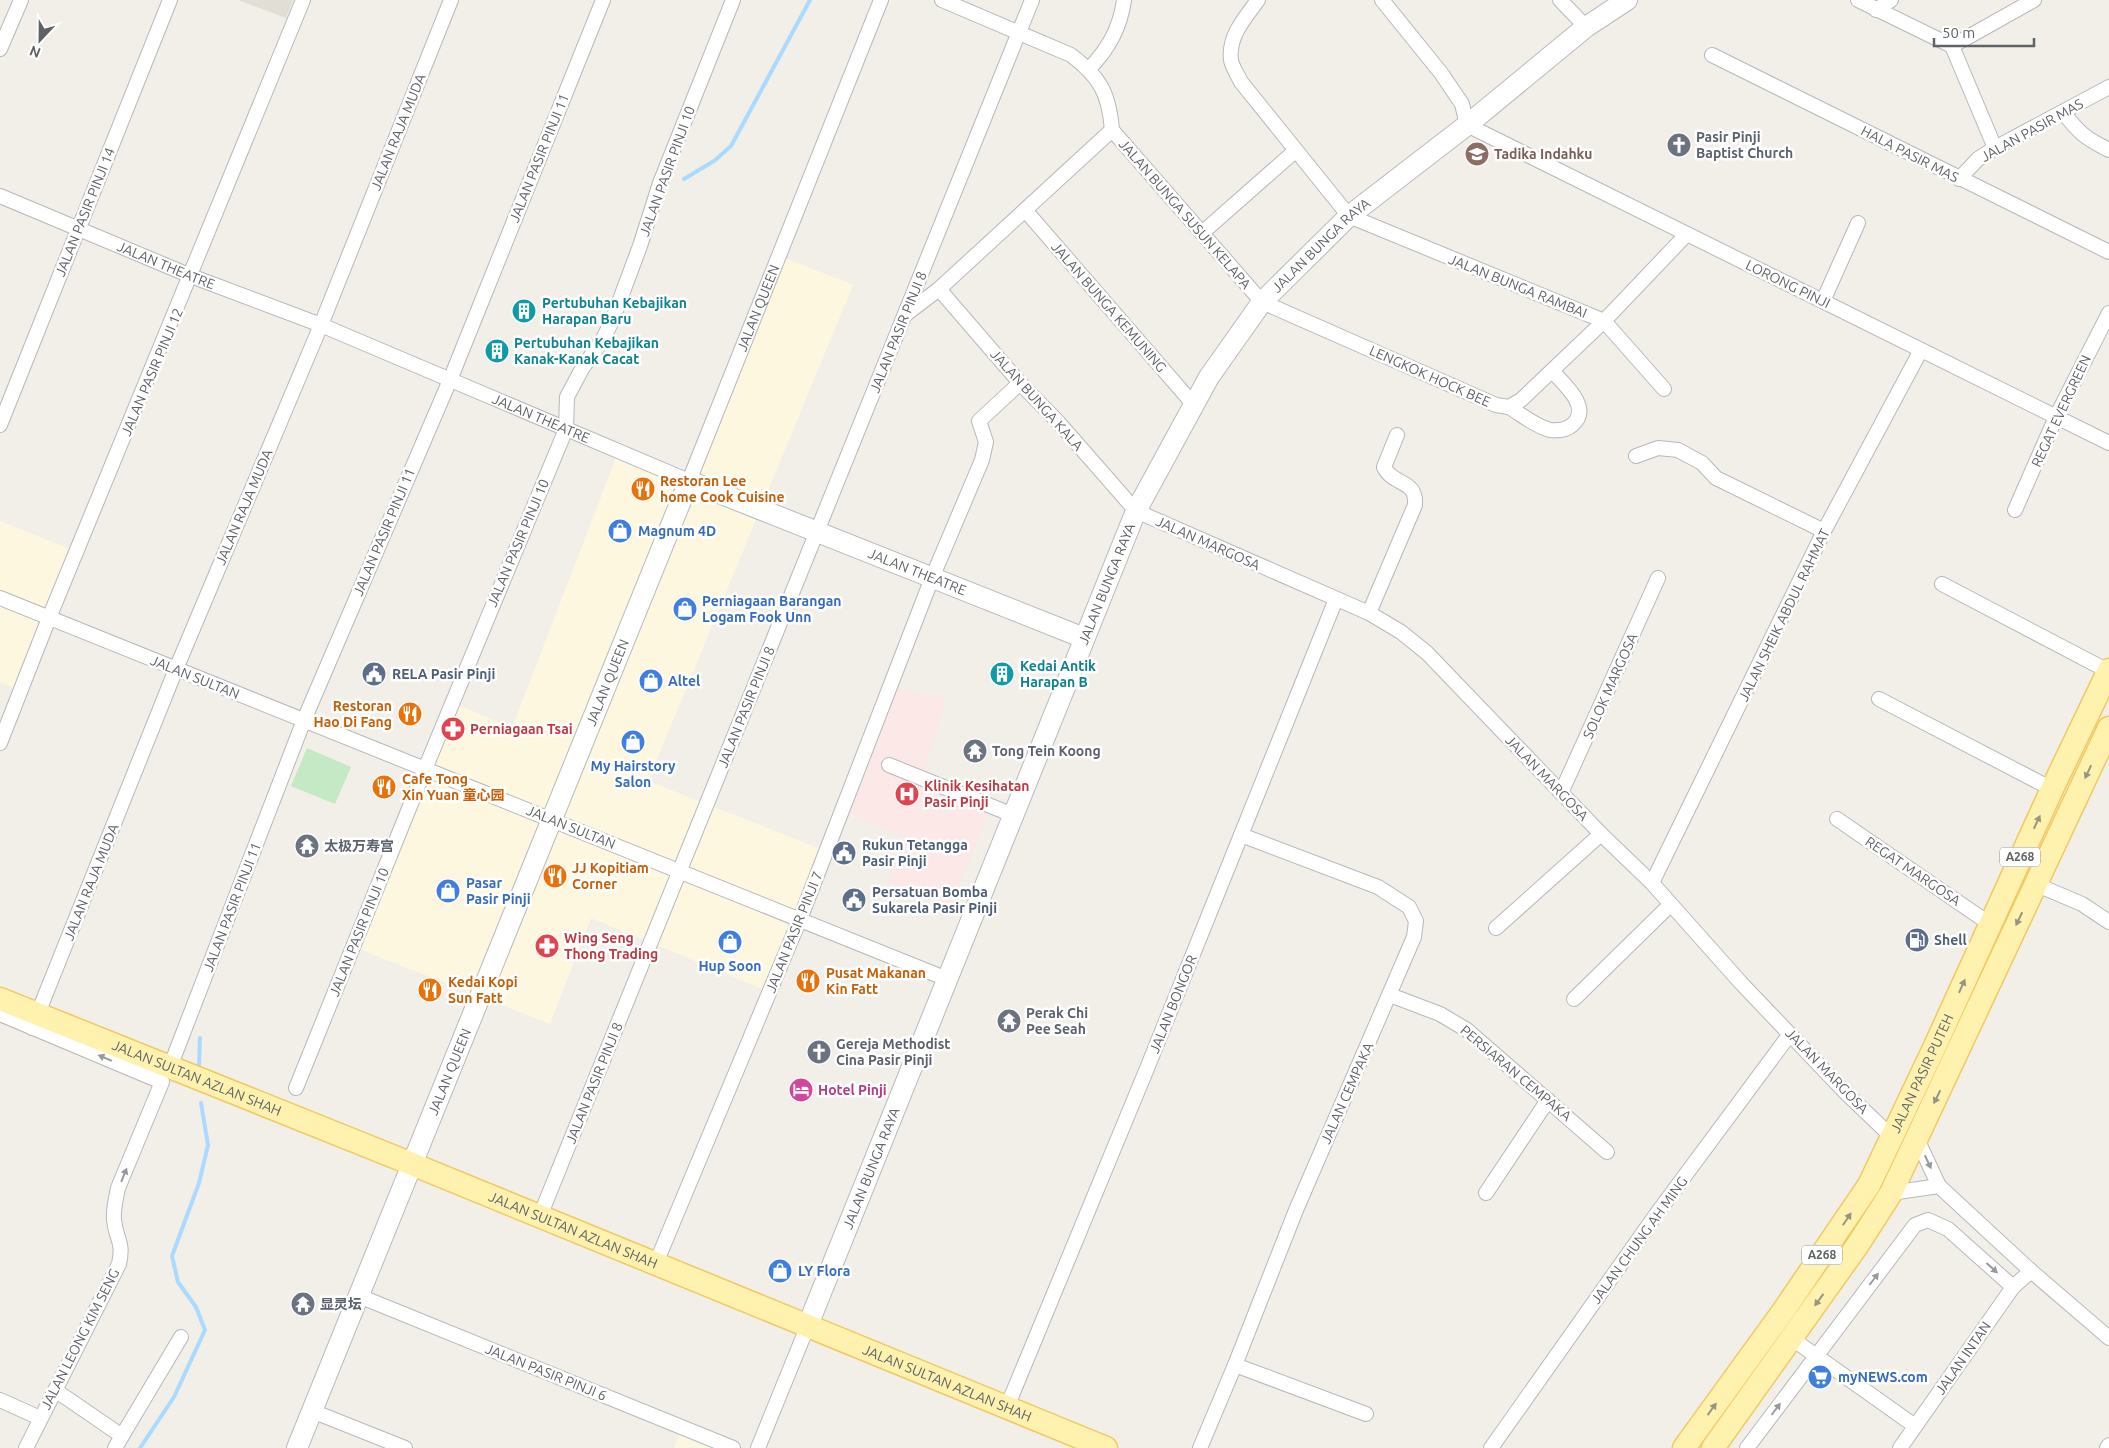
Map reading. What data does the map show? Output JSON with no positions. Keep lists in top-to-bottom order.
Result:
{
  "streets": {
    "main road": [
      "JALAN BUNGA RAYA",
      "JALAN THEATRE",
      "JALAN QUEEN",
      "A268",
      "JALAN PASIR PUTEH",
      "JALAN SULTAN AZLAN SHAH"
    ],
    "street": [
      "JALAN PASIR MAS",
      "JALAN RAJA MUDA",
      "HALA PASIR MAS",
      "JALAN PASIR PINJI 11",
      "JALAN PASIR PINJI 10",
      "JALAN PASIR PINJI 14",
      "JALAN BUNGA SUSUN KELAPA",
      "LORONG PINJI",
      "JALAN BUNGA RAMBAI",
      "JALAN BUNGA KEMUNING",
      "JALAN PASIR PINJI 8",
      "JALAN PASIR PINJI 12",
      "LENGKOK HOCK BEE",
      "JALAN BUNGA KALA",
      "REGAT EVERGREEN",
      "JALAN MARGOSA",
      "JALAN SHEIK ABDUL RAHMAT",
      "JALAN SULTAN",
      "SOLOK MARGOSA",
      "REGAT MARGOSA",
      "JALAN PASIR PINJI 7",
      "JALAN BONGOR",
      "PERSIARAN CEMPAKA",
      "JALAN CEMPAKA",
      "JALAN CHUNG AH MING",
      "JALAN LEONG KIM SENG",
      "JALAN INTAN",
      "JALAN PASIR PINJI 6"
    ]
  },
  "crossings": [
    ["JALAN PASIR MAS", "HALA PASIR MAS"],
    ["JALAN RAJA MUDA", "JALAN THEATRE"],
    ["JALAN RAJA MUDA", "JALAN SULTAN"],
    ["JALAN RAJA MUDA", "JALAN SULTAN AZLAN SHAH"],
    ["JALAN RAJA MUDA", "JALAN LEONG KIM SENG"],
    ["JALAN PASIR PINJI 11", "JALAN THEATRE"],
    ["JALAN PASIR PINJI 11", "JALAN SULTAN"],
    ["JALAN PASIR PINJI 11", "JALAN SULTAN AZLAN SHAH"],
    ["JALAN PASIR PINJI 10", "JALAN THEATRE"],
    ["JALAN PASIR PINJI 10", "JALAN SULTAN"],
    ["JALAN PASIR PINJI 14", "JALAN THEATRE"],
    ["JALAN BUNGA SUSUN KELAPA", "JALAN BUNGA RAYA"],
    ["JALAN BUNGA SUSUN KELAPA", "JALAN PASIR PINJI 8"],
    ["JALAN BUNGA SUSUN KELAPA", "LENGKOK HOCK BEE"],
    ["JALAN BUNGA RAYA", "JALAN THEATRE"],
    ["JALAN BUNGA RAYA", "LORONG PINJI"],
    ["JALAN BUNGA RAYA", "JALAN BUNGA RAMBAI"],
    ["JALAN BUNGA RAYA", "JALAN BUNGA KEMUNING"],
    ["JALAN BUNGA RAYA", "LENGKOK HOCK BEE"],
    ["JALAN BUNGA RAYA", "JALAN BUNGA KALA"],
    ["JALAN BUNGA RAYA", "JALAN MARGOSA"],
    ["JALAN BUNGA RAYA", "JALAN SULTAN"],
    ["JALAN BUNGA RAYA", "JALAN SULTAN AZLAN SHAH"],
    ["JALAN THEATRE", "JALAN QUEEN"],
    ["JALAN THEATRE", "JALAN PASIR PINJI 8"],
    ["JALAN THEATRE", "JALAN PASIR PINJI 12"],
    ["JALAN THEATRE", "JALAN PASIR PINJI 7"],
    ["LORONG PINJI", "LENGKOK HOCK BEE"],
    ["LORONG PINJI", "REGAT EVERGREEN"],
    ["LORONG PINJI", "JALAN SHEIK ABDUL RAHMAT"],
    ["JALAN BUNGA RAMBAI", "LENGKOK HOCK BEE"],
    ["JALAN QUEEN", "JALAN SULTAN"],
    ["JALAN QUEEN", "JALAN SULTAN AZLAN SHAH"],
    ["JALAN QUEEN", "JALAN PASIR PINJI 6"],
    ["JALAN PASIR PINJI 8", "JALAN SULTAN"],
    ["JALAN PASIR PINJI 8", "JALAN SULTAN AZLAN SHAH"],
    ["JALAN PASIR PINJI 12", "JALAN SULTAN"],
    ["JALAN BUNGA KALA", "JALAN MARGOSA"],
    ["JALAN BUNGA KALA", "JALAN PASIR PINJI 7"],
    ["JALAN MARGOSA", "JALAN SHEIK ABDUL RAHMAT"],
    ["JALAN MARGOSA", "SOLOK MARGOSA"],
    ["JALAN MARGOSA", "JALAN BONGOR"],
    ["JALAN MARGOSA", "JALAN PASIR PUTEH"],
    ["JALAN MARGOSA", "JALAN CHUNG AH MING"],
    ["JALAN SULTAN", "JALAN PASIR PINJI 7"],
    ["REGAT MARGOSA", "JALAN PASIR PUTEH"],
    ["JALAN PASIR PINJI 7", "JALAN SULTAN AZLAN SHAH"],
    ["JALAN BONGOR", "JALAN SULTAN AZLAN SHAH"],
    ["JALAN BONGOR", "JALAN CEMPAKA"],
    ["PERSIARAN CEMPAKA", "JALAN CEMPAKA"],
    ["JALAN SULTAN AZLAN SHAH", "JALAN LEONG KIM SENG"]
  ],
  "places": {
    "church": ["Pasir Pinji Baptist Church", "Gereja Methodist Cina Pasir Pinji"],
    "school or university": ["Tadika Indahku"],
    "building": ["Pertubuhan Kebajikan Harapan Baru", "Pertubuhan Kebajikan Kanak-Kanak Cacat", "Kedai Antik Harapan B"],
    "restaurant": [
      "Restoran Lee home Cook Cuisine",
      "Restoran Hao Di Fang",
      "Cafe Tong Xin Yuan 童心园",
      "JJ Kopitiam Corner",
      "Pusat Makanan Kin Fatt",
      "Kedai Kopi Sun Fatt"
    ],
    "shop": [
      "Magnum 4D",
      "Perniagaan Barangan Logam Fook Unn",
      "Altel",
      "My Hairstory Salon",
      "Pasar Pasir Pinji",
      "Hup Soon",
      "LY Flora"
    ],
    "public building": ["RELA Pasir Pinji", "Rukun Tetangga Pasir Pinji", "Persatuan Bomba Sukarela Pasir Pinji"],
    "pharmacy": ["Perniagaan Tsai", "Wing Seng Thong Trading"],
    "temple": [
      "Tong Tein Koong",
      "太极万寿宫",
      "Perak Chi Pee Seah",
      "显灵坛"
    ],
    "hospital": ["Klinik Kesihatan Pasir Pinji"],
    "fuel station": ["Shell"],
    "hotel": ["Hotel Pinji"],
    "supermarket": ["myNEWS.com"]
  },
  "scale_bar": "50 m",
  "north": "bottom"
}
